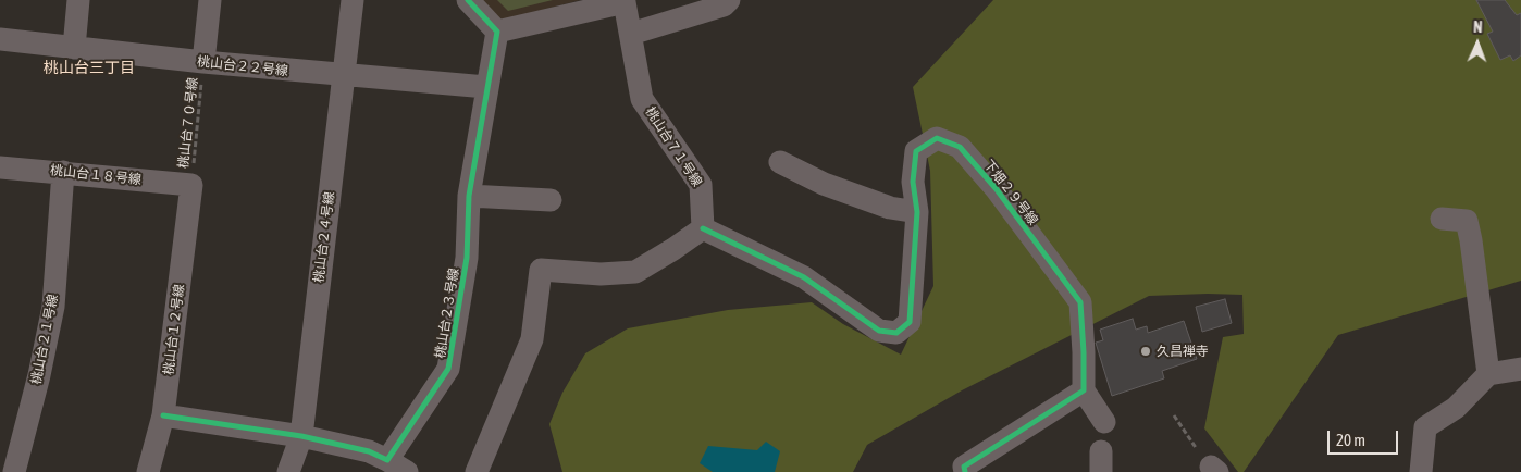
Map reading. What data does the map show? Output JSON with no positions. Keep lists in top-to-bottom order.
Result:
{
  "streets": {
    "street": [
      "桃山台２２号線",
      "桃山台７１号線",
      "桃山台１８号線",
      "下畑２９号線",
      "桃山台２４号線",
      "桃山台２３号線",
      "桃山台１２号線",
      "桃山台２１号線"
    ],
    "path": ["桃山台７０号線"]
  },
  "crossings": [
    ["桃山台２２号線", "桃山台７０号線"],
    ["桃山台２２号線", "桃山台２４号線"],
    ["桃山台２２号線", "桃山台２３号線"],
    ["桃山台７０号線", "桃山台１８号線"],
    ["桃山台７０号線", "桃山台１２号線"],
    ["桃山台７１号線", "下畑２９号線"],
    ["桃山台７１号線", "桃山台２３号線"],
    ["桃山台１８号線", "桃山台１２号線"],
    ["桃山台１８号線", "桃山台２１号線"],
    ["桃山台２４号線", "桃山台２３号線"],
    ["桃山台２３号線", "桃山台１２号線"]
  ],
  "districts": ["桃山台三丁目"],
  "places": ["久昌禅寺"],
  "scale_bar": "20 m",
  "north": "top"
}
